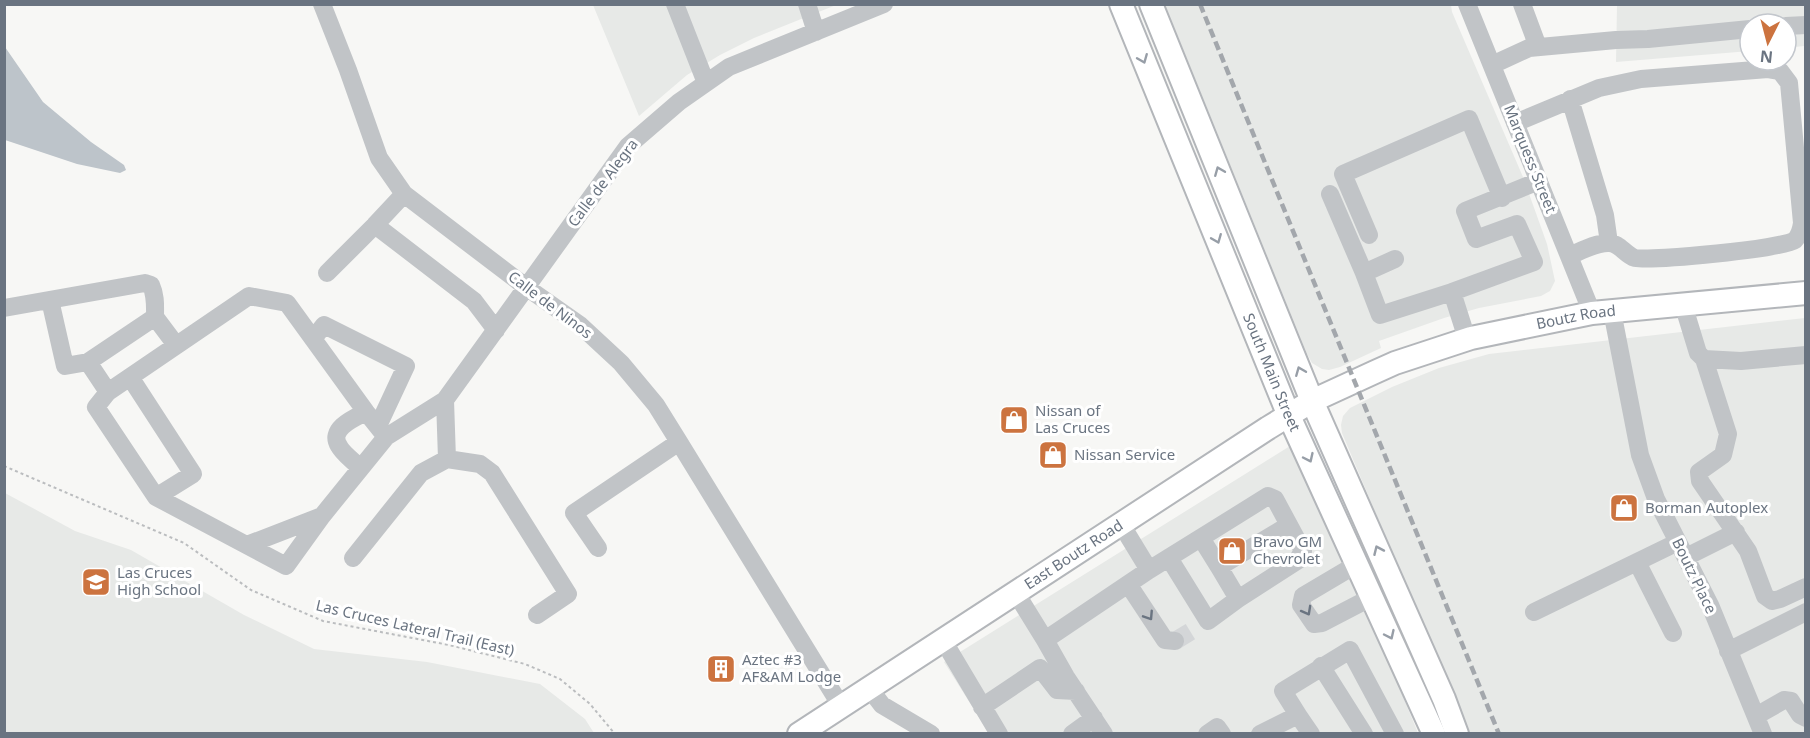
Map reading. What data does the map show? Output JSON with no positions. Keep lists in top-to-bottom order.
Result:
{
  "streets": {
    "main road": ["Boutz Road", "South Main Street", "East Boutz Road"],
    "street": [
      "Marquess Street",
      "Calle de Alegra",
      "Calle de Ninos",
      "Boutz Place"
    ],
    "path": ["Las Cruces Lateral Trail (East)"]
  },
  "crossings": [
    ["Marquess Street", "Boutz Road"],
    ["Marquess Street", "Boutz Place"],
    ["Calle de Alegra", "Calle de Ninos"],
    ["Calle de Ninos", "East Boutz Road"],
    ["Boutz Road", "East Boutz Road"],
    ["Boutz Road", "Boutz Place"],
    ["South Main Street", "East Boutz Road"]
  ],
  "places": {
    "shop": [
      "Nissan of Las Cruces",
      "Nissan Service",
      "Borman Autoplex",
      "Bravo GM Chevrolet"
    ],
    "school or university": ["Las Cruces High School"],
    "building": ["Aztec #3 AF&AM Lodge"]
  },
  "north": "bottom"
}
